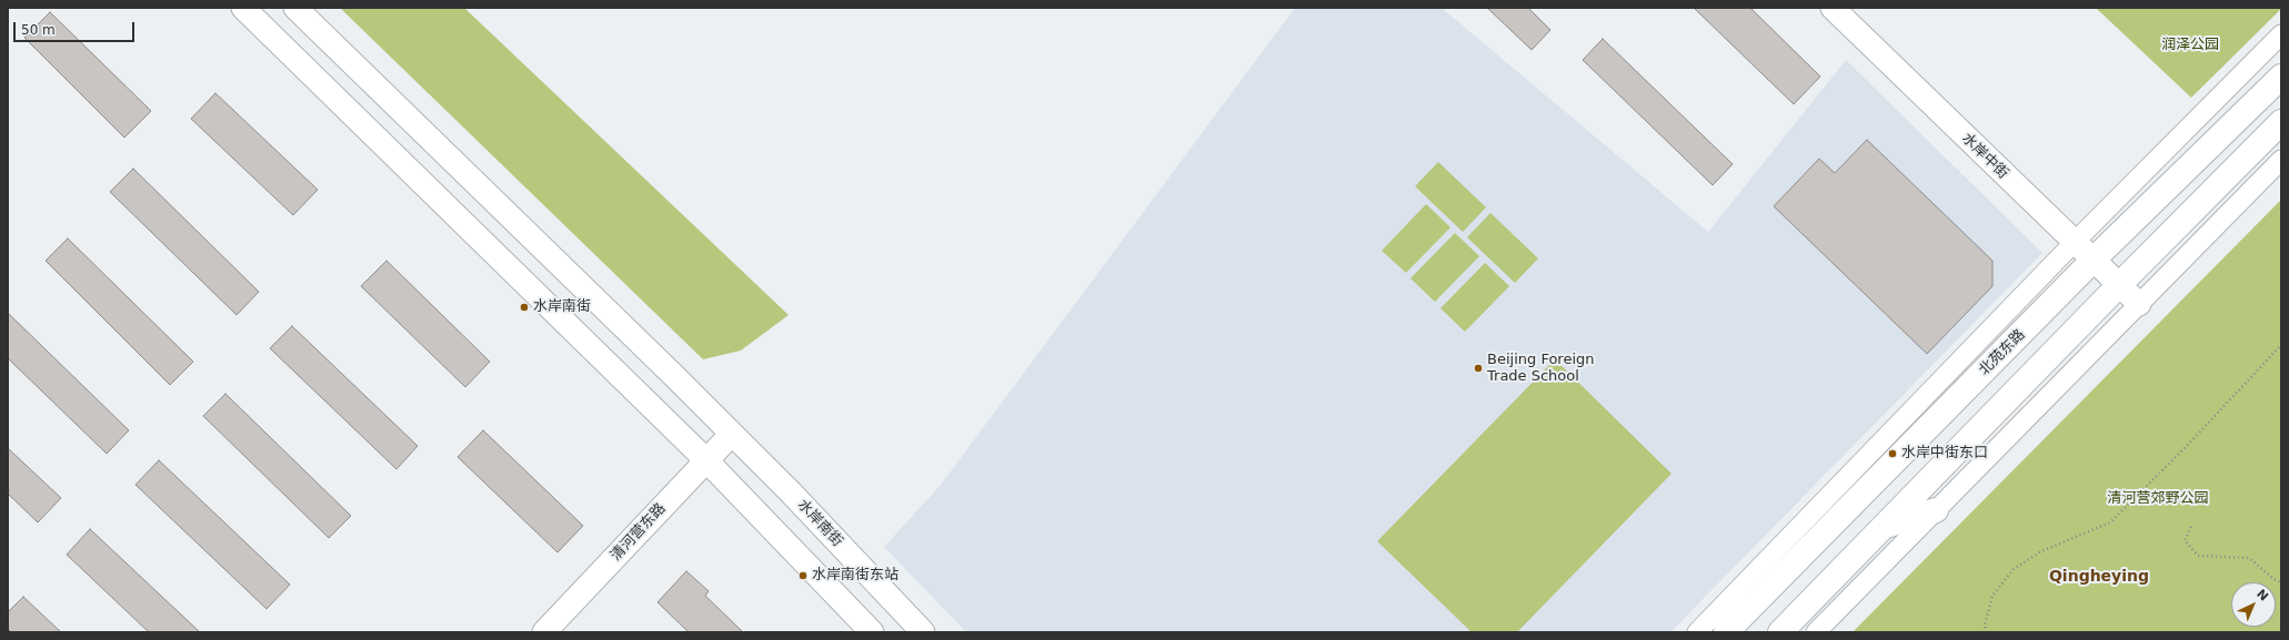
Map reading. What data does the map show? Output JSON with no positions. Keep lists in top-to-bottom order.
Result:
{
  "streets": {
    "main road": ["北苑东路"],
    "street": ["水岸中街", "水岸南街", "清河营东路"]
  },
  "crossings": [
    ["水岸中街", "北苑东路"],
    ["水岸南街", "清河营东路"]
  ],
  "districts": ["Qingheying"],
  "parks": ["润泽公园", "清河营郊野公园"],
  "places": [
    "水岸南街",
    "Beijing Foreign Trade School",
    "水岸中街东口",
    "水岸南街东站"
  ],
  "scale_bar": "50 m",
  "north": "top right"
}
